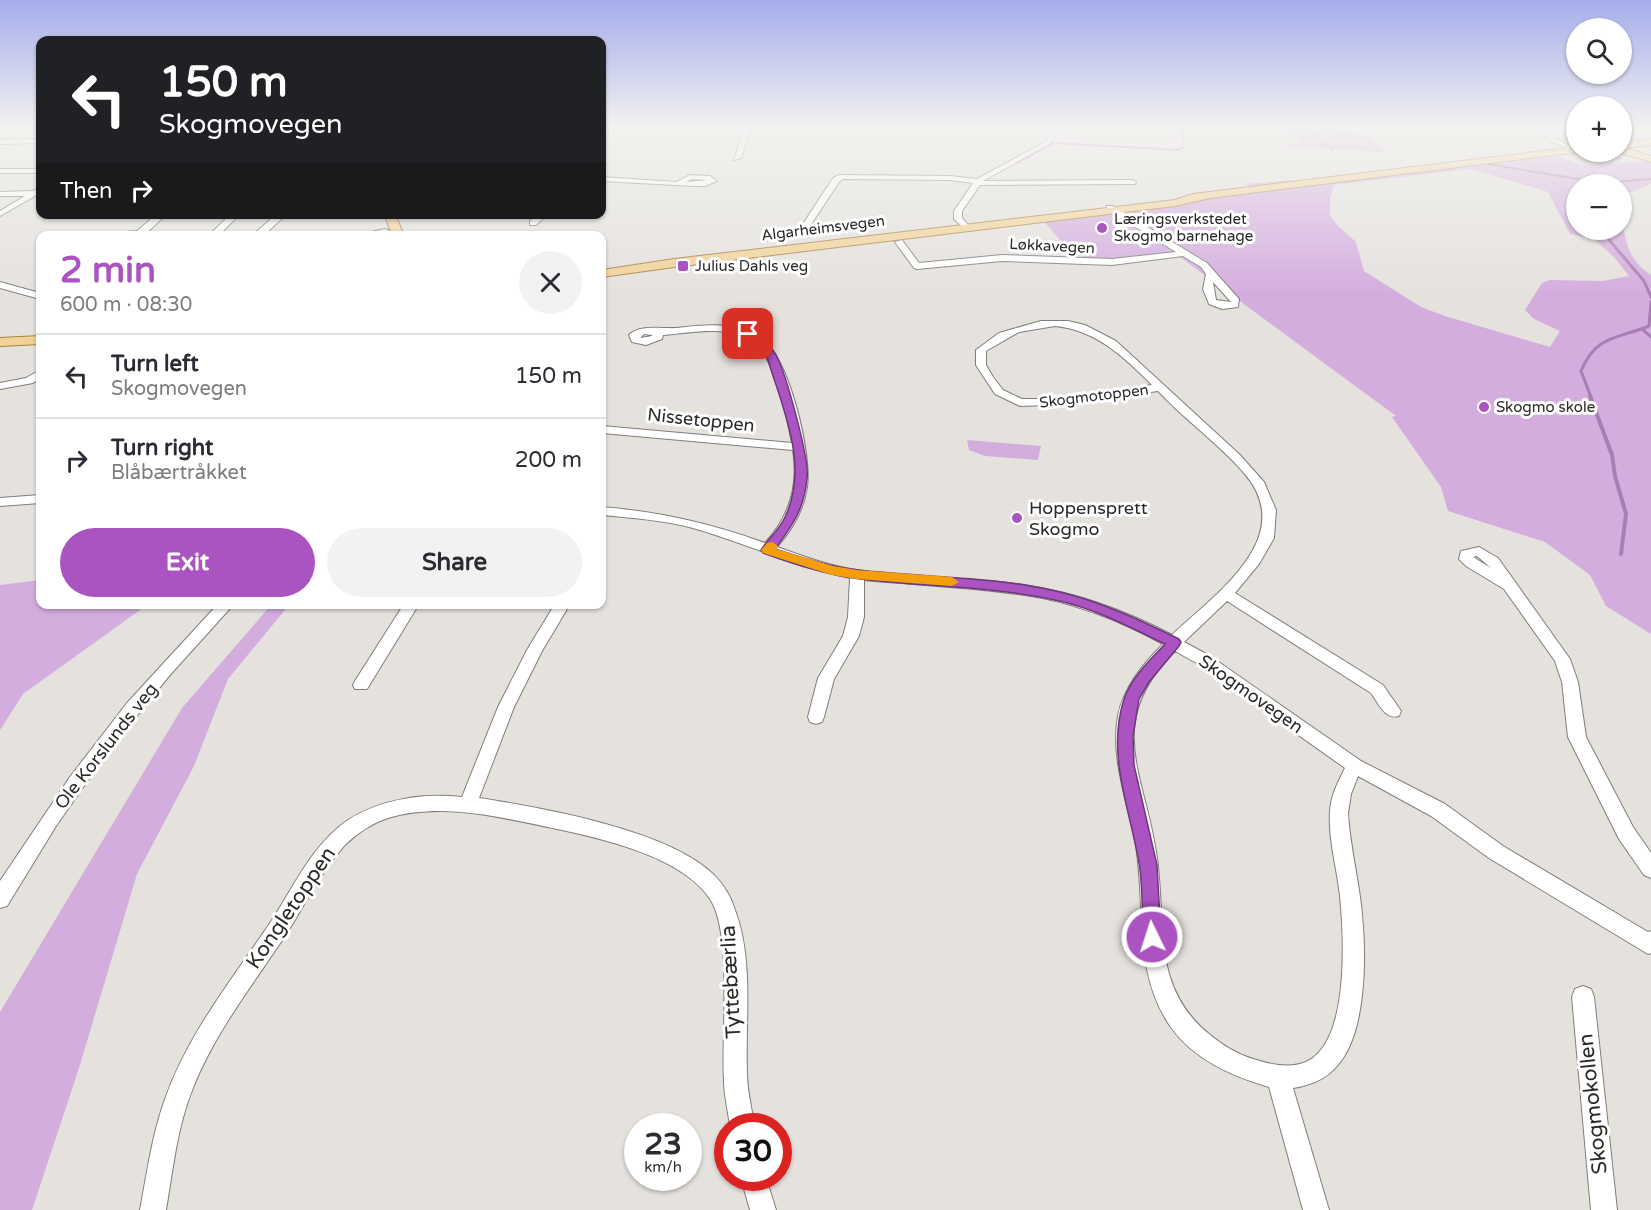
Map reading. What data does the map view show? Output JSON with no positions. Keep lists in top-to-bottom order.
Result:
{
  "streets": {
    "main road": ["Algarheimsvegen"],
    "street": [
      "Løkkavegen",
      "Skogmotoppen",
      "Nissetoppen",
      "Skogmovegen",
      "Ole Korslunds veg",
      "Kongletoppen",
      "Tyttebærlia",
      "Skogmokollen"
    ]
  },
  "crossings": [
    ["Skogmotoppen", "Skogmovegen"],
    ["Kongletoppen", "Tyttebærlia"]
  ],
  "places": {
    "other": ["Læringsverkstedet Skogmo barnehage", "Skogmo skole", "Hoppensprett Skogmo"],
    "transit": ["Julius Dahls veg"]
  },
  "page": {
    "map_buttons": ["+", "−"],
    "turn": ["150 m", "Skogmovegen"],
    "then": "Then",
    "heading": ["2 min", "600 m · 08:30"],
    "list": [
      {
        "name": "Turn left",
        "note": "Skogmovegen",
        "value": "150 m"
      },
      {
        "name": "Turn right",
        "note": "Blåbærtråkket",
        "value": "200 m"
      }
    ],
    "buttons": ["Exit", "Share"],
    "speed": "23 km/h",
    "limit": "30"
  }
}
